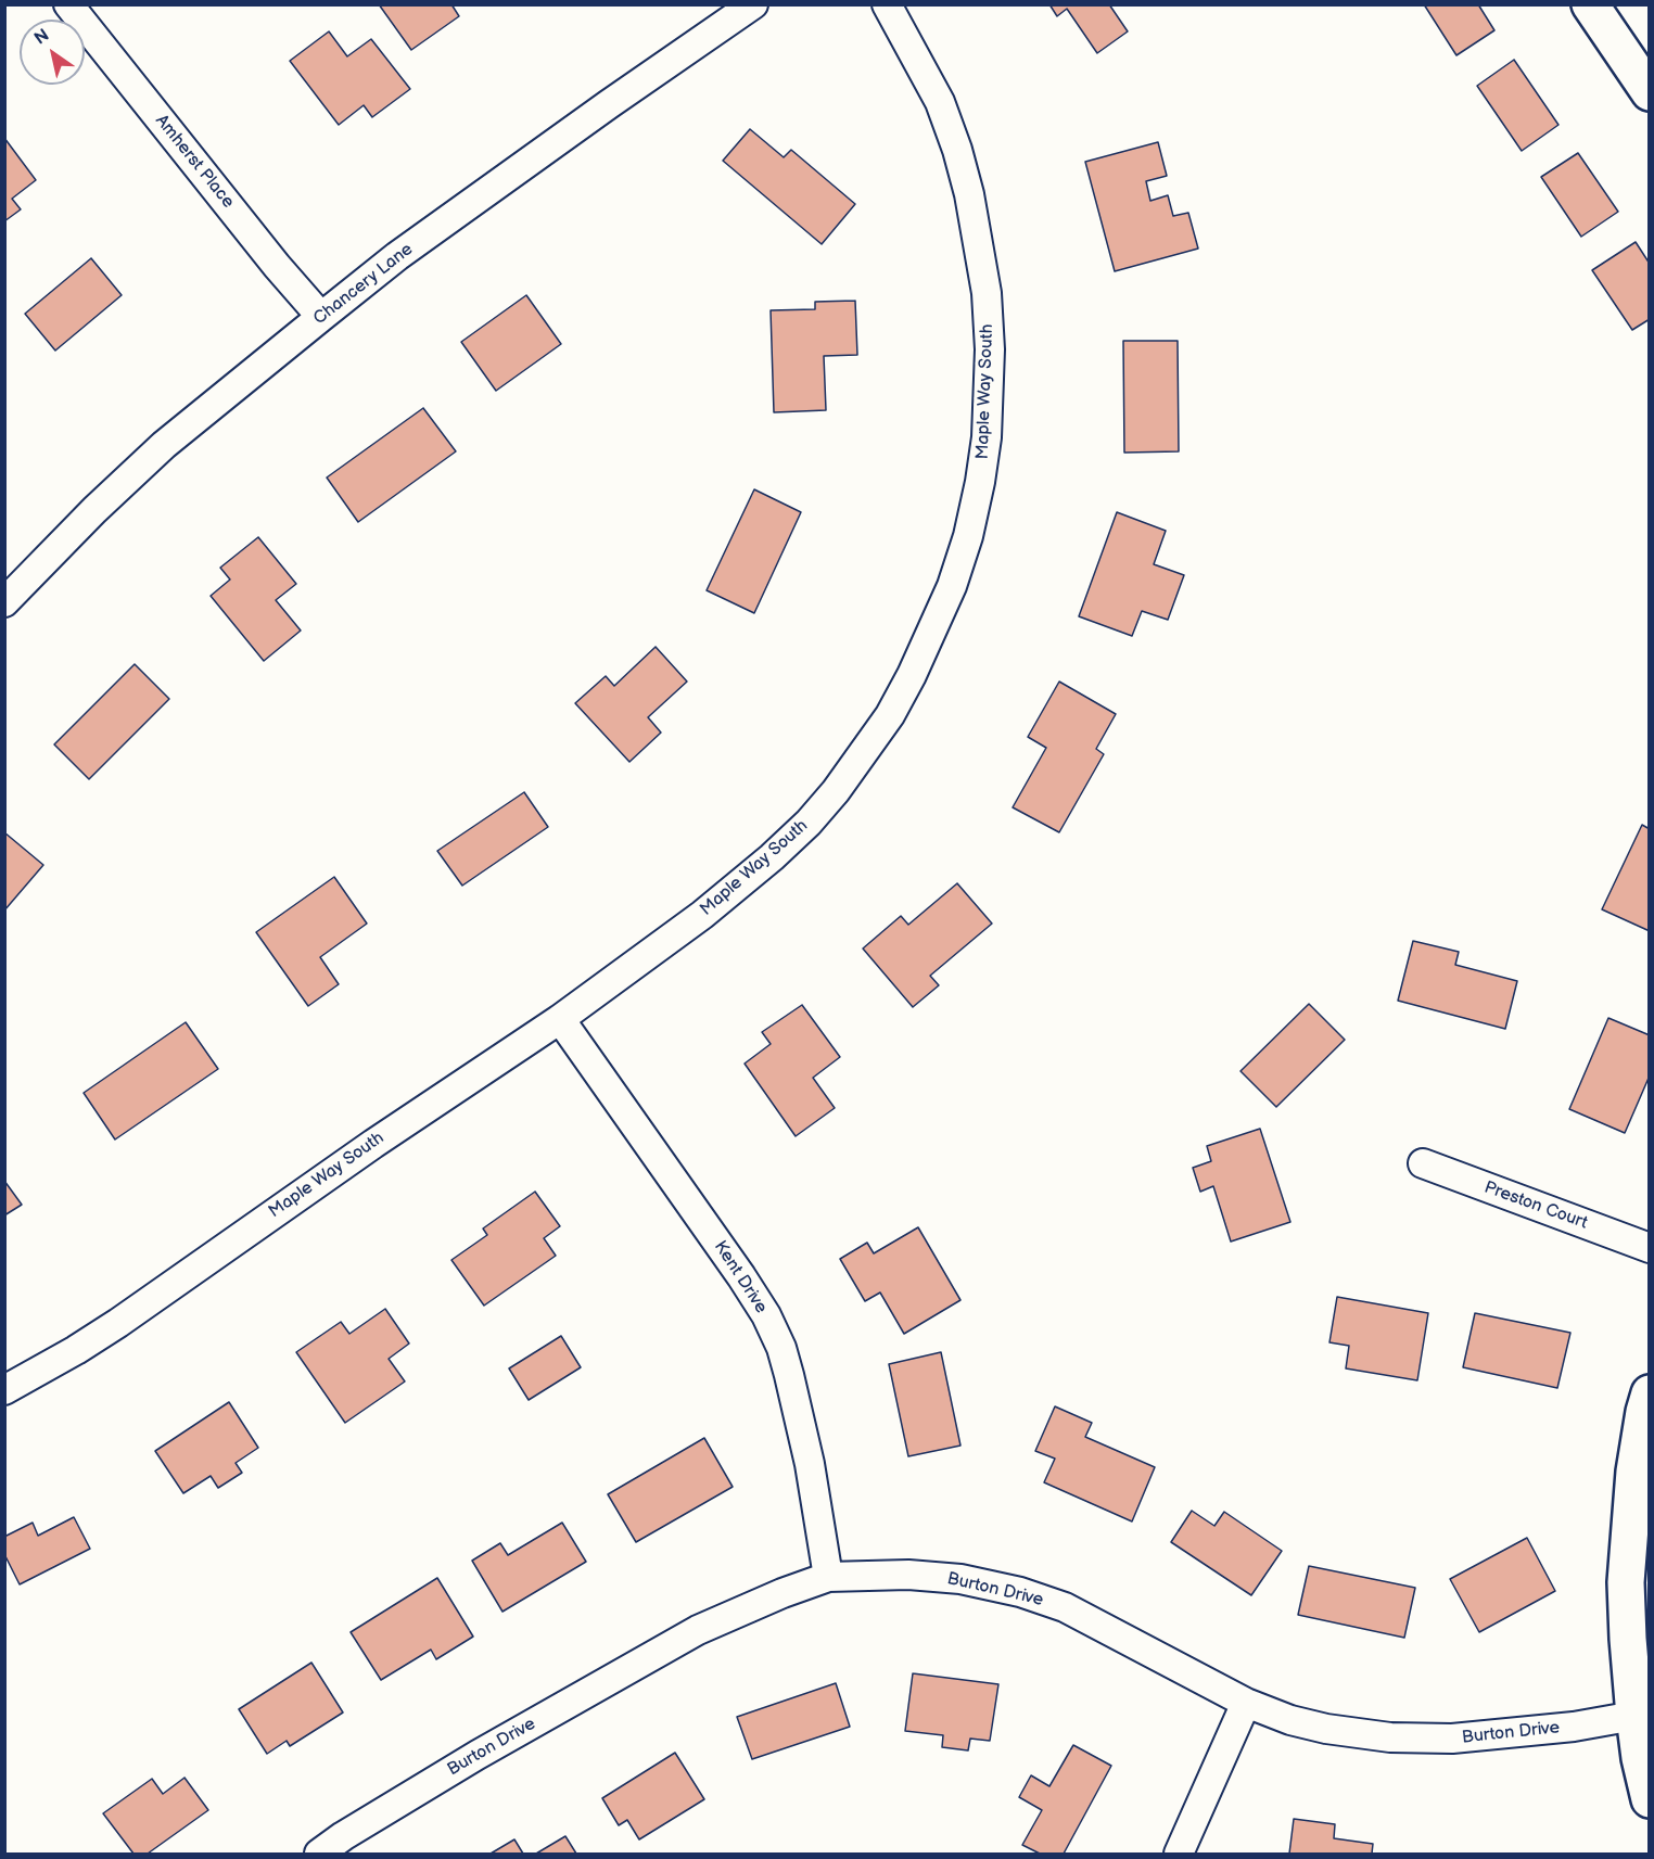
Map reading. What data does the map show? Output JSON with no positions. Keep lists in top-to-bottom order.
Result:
{
  "streets": {
    "street": [
      "Amherst Place",
      "Chancery Lane",
      "Maple Way South",
      "Preston Court",
      "Kent Drive",
      "Burton Drive"
    ]
  },
  "crossings": [
    ["Amherst Place", "Chancery Lane"],
    ["Maple Way South", "Kent Drive"],
    ["Kent Drive", "Burton Drive"]
  ],
  "north": "top left"
}
